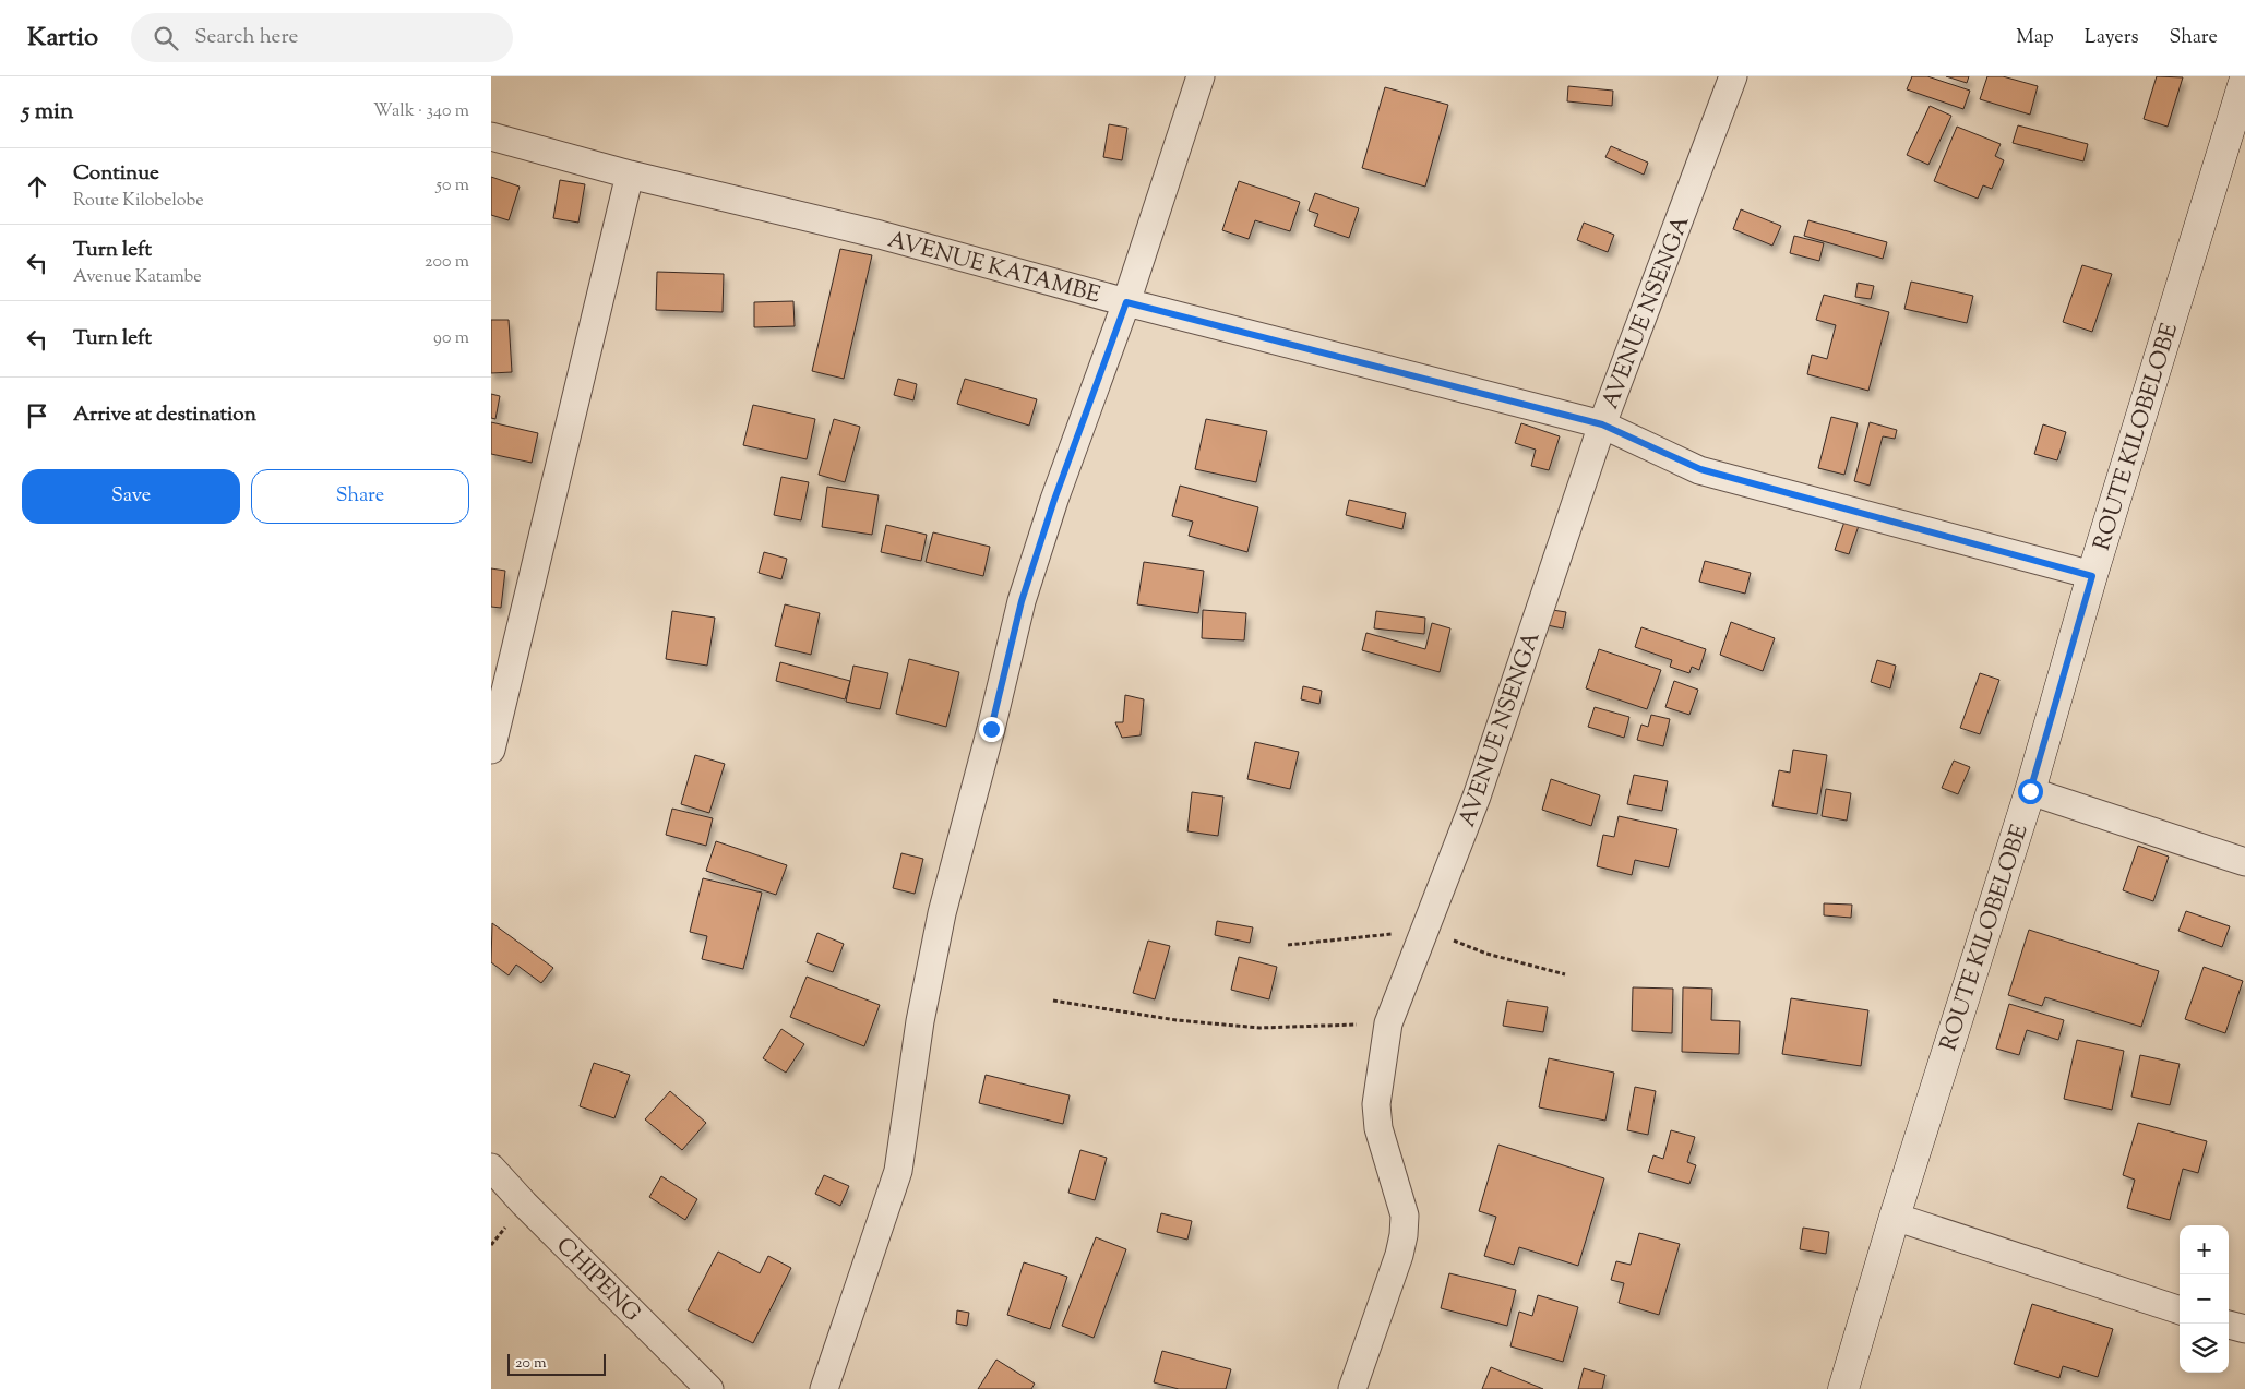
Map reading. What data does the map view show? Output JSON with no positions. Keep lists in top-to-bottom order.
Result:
{
  "streets": {
    "street": [
      "AVENUE KATAMBE",
      "AVENUE NSENGA",
      "ROUTE KILOBELOBE",
      "CHIPENG"
    ]
  },
  "crossings": [
    ["AVENUE KATAMBE", "AVENUE NSENGA"],
    ["AVENUE KATAMBE", "ROUTE KILOBELOBE"]
  ],
  "scale_bar": "20 m",
  "page": {
    "header": "Kartio",
    "search": "Search here",
    "nav": ["Map", "Layers", "Share"],
    "heading": ["5 min", "Walk · 340 m"],
    "list": [
      ["Continue", "Route Kilobelobe", "50 m"],
      ["Turn left", "Avenue Katambe", "200 m"],
      ["Turn left", "90 m"],
      "Arrive at destination"
    ],
    "buttons": ["Save", "Share"],
    "map_buttons": ["+", "−"],
    "scale": "20 m"
  }
}
